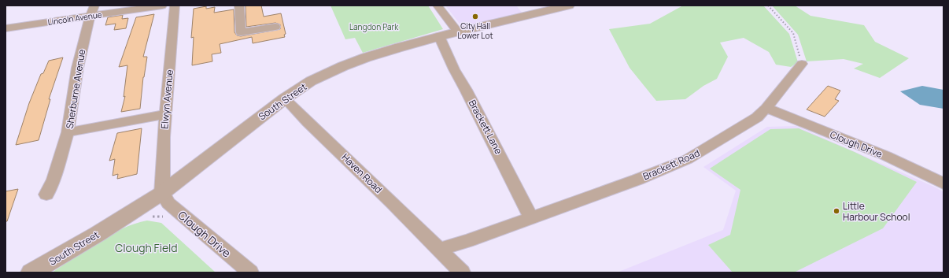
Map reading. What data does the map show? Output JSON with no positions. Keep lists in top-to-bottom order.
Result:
{
  "streets": {
    "street": [
      "Lincoln Avenue",
      "Sherburne Avenue",
      "Elwyn Avenue",
      "South Street",
      "Brackett Lane",
      "Clough Drive",
      "Brackett Road",
      "Haven Road"
    ]
  },
  "crossings": [
    ["Lincoln Avenue", "Sherburne Avenue"],
    ["Sherburne Avenue", "Elwyn Avenue"],
    ["Elwyn Avenue", "South Street"],
    ["Elwyn Avenue", "Clough Drive"],
    ["South Street", "Brackett Lane"],
    ["South Street", "Clough Drive"],
    ["South Street", "Haven Road"],
    ["Brackett Lane", "Brackett Road"],
    ["Clough Drive", "Brackett Road"]
  ],
  "parks": ["Langdon Park", "Clough Field"],
  "places": ["City Hall Lower Lot", "Little Harbour School"]
}
